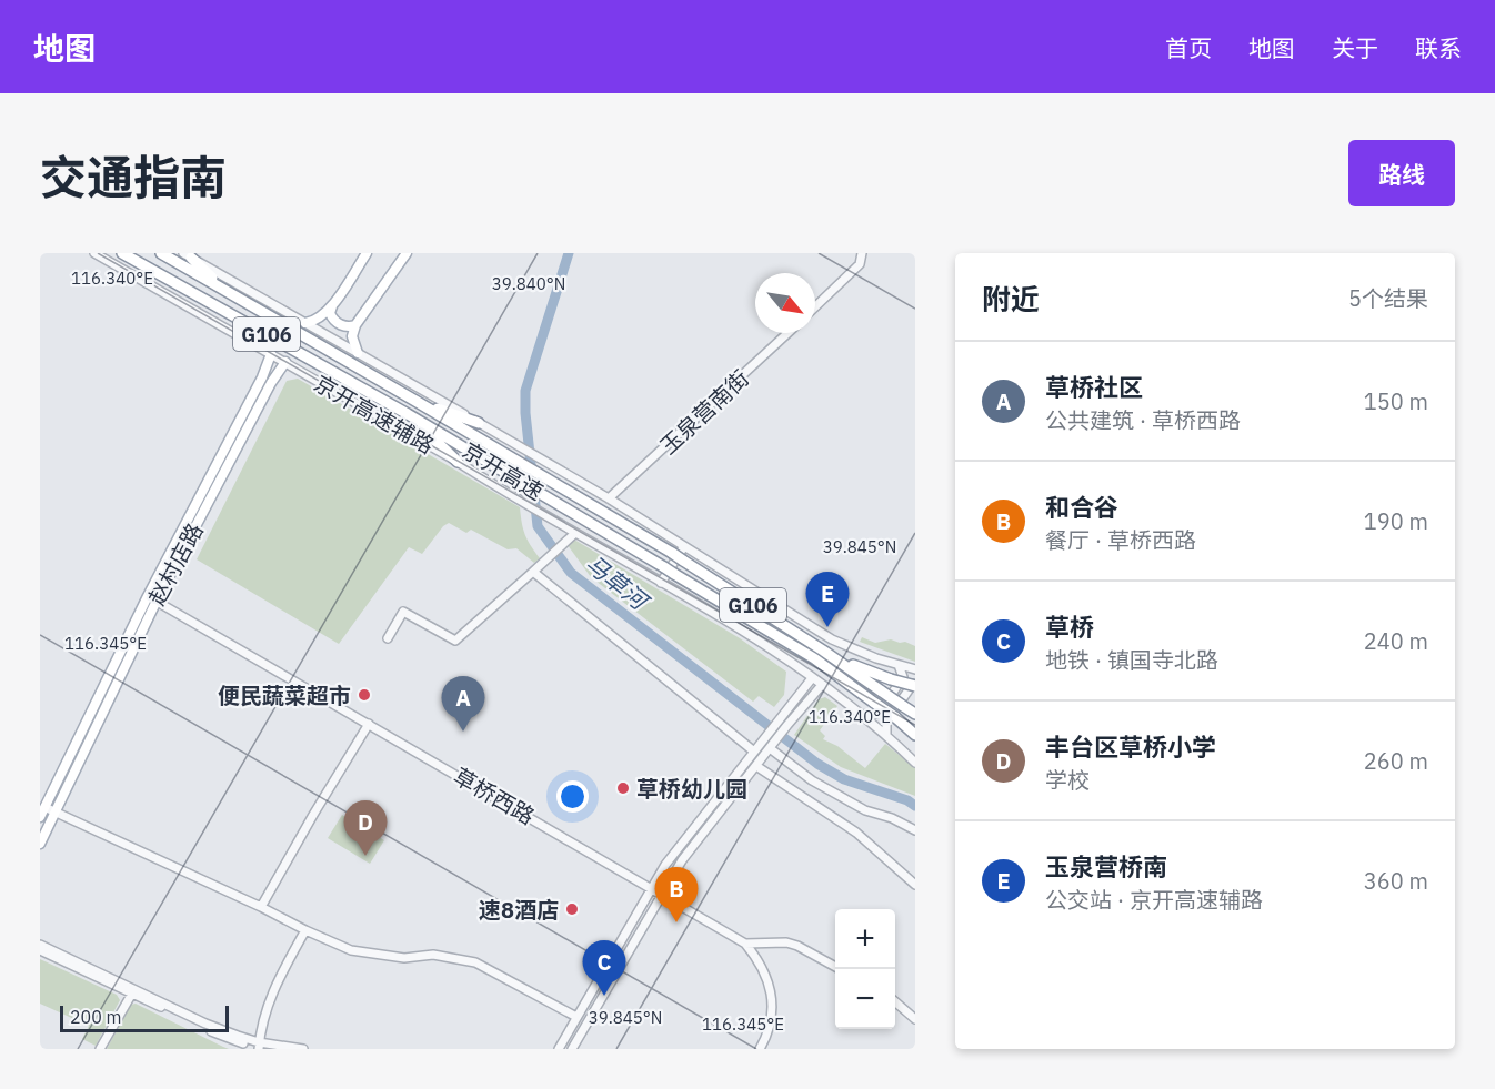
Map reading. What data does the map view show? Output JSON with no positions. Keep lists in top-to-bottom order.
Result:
{
  "streets": {
    "highway": ["G106", "京开高速"],
    "main road": ["赵村店路"],
    "street": ["玉泉营南街", "京开高速辅路", "草桥西路"]
  },
  "crossings": [
    ["玉泉营南街", "京开高速辅路"],
    ["京开高速辅路", "赵村店路"],
    ["赵村店路", "草桥西路"]
  ],
  "water": ["马草河"],
  "places": ["便民蔬菜超市", "草桥幼儿园", "速8酒店"],
  "scale_bar": "200 m",
  "north": "bottom right",
  "page": {
    "header": "地图",
    "nav": [
      "首页",
      "地图",
      "关于",
      "联系"
    ],
    "title": "交通指南",
    "buttons": "路线",
    "heading": ["附近", "5个结果"],
    "list": [
      {
        "mark": "A",
        "name": "草桥社区",
        "note": "公共建筑 · 草桥西路",
        "value": "150 m"
      },
      {
        "mark": "B",
        "name": "和合谷",
        "note": "餐厅 · 草桥西路",
        "value": "190 m"
      },
      {
        "mark": "C",
        "name": "草桥",
        "note": "地铁 · 镇国寺北路",
        "value": "240 m"
      },
      {
        "mark": "D",
        "name": "丰台区草桥小学",
        "note": "学校",
        "value": "260 m"
      },
      {
        "mark": "E",
        "name": "玉泉营桥南",
        "note": "公交站 · 京开高速辅路",
        "value": "360 m"
      }
    ],
    "pins": [
      "E",
      "A",
      "D",
      "B",
      "C"
    ],
    "map_buttons": ["+", "−"],
    "scale": "200 m"
  },
  "coordinates": [
    "116.340°E",
    "39.840°N",
    "39.845°N",
    "116.345°E"
  ]
}
